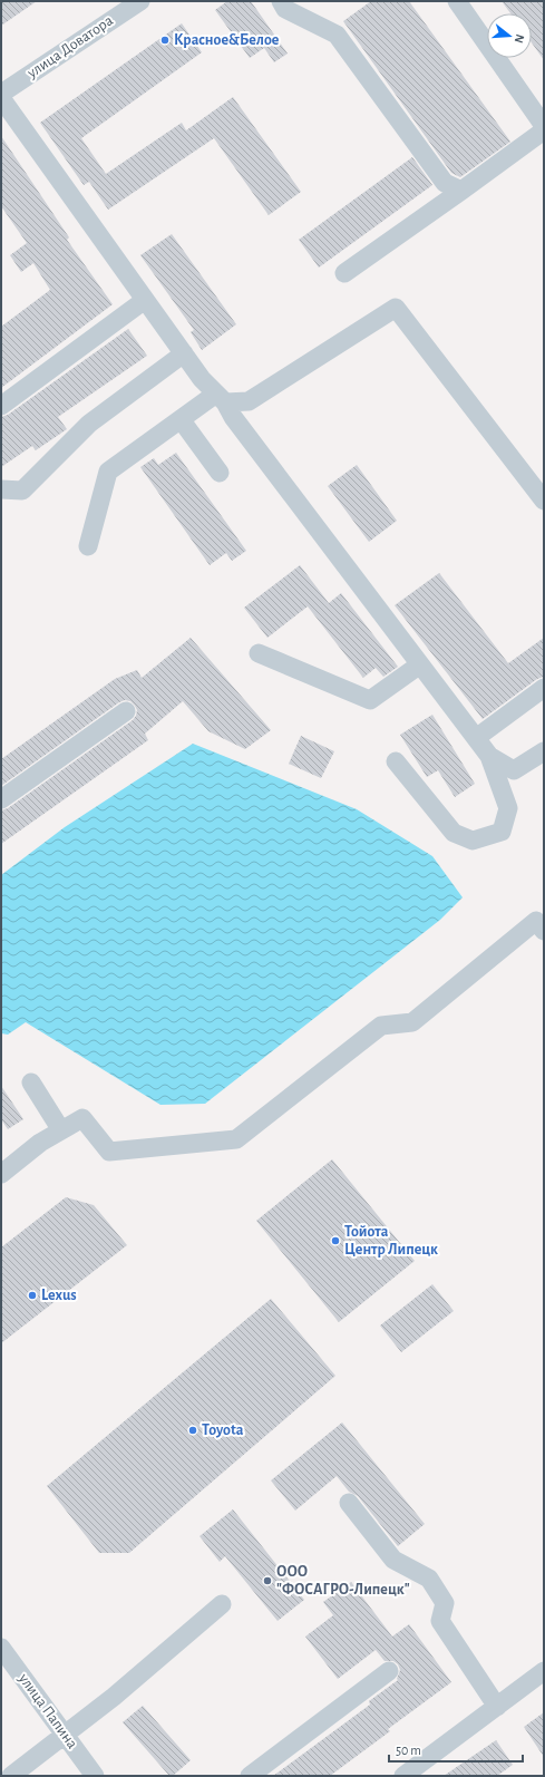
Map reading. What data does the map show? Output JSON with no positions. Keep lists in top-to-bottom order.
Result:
{
  "streets": {
    "street": ["улица Доватора", "улица Папина"]
  },
  "places": [
    "Красное&Белое",
    "Тойота Центр Липецк",
    "Lexus",
    "Toyota",
    "ООО \"ФОСАГРО-Липецк\""
  ],
  "scale_bar": "50 m",
  "north": "right"
}
